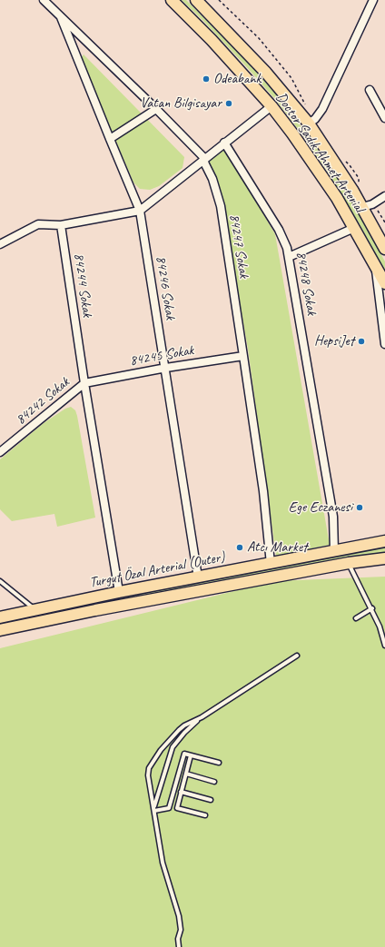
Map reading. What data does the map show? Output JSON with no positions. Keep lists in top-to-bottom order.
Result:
{
  "streets": {
    "main road": ["Doctor Sadık Ahmet Arterial", "Turgut Özal Arterial (Outer)"],
    "street": [
      "84247 Sokak",
      "84248 Sokak",
      "84244 Sokak",
      "84246 Sokak",
      "84245 Sokak",
      "84242 Sokak"
    ]
  },
  "crossings": [
    ["84247 Sokak", "84246 Sokak"],
    ["84247 Sokak", "84245 Sokak"],
    ["84247 Sokak", "Turgut Özal Arterial (Outer)"],
    ["84248 Sokak", "Turgut Özal Arterial (Outer)"],
    ["84244 Sokak", "84245 Sokak"],
    ["84244 Sokak", "84242 Sokak"],
    ["84244 Sokak", "Turgut Özal Arterial (Outer)"],
    ["84246 Sokak", "84245 Sokak"],
    ["84246 Sokak", "Turgut Özal Arterial (Outer)"],
    ["84245 Sokak", "84242 Sokak"]
  ],
  "places": [
    "Odeabank",
    "Vatan Bilgisayar",
    "HepsiJet",
    "Ege Eczanesi",
    "Atcı Market"
  ]
}
